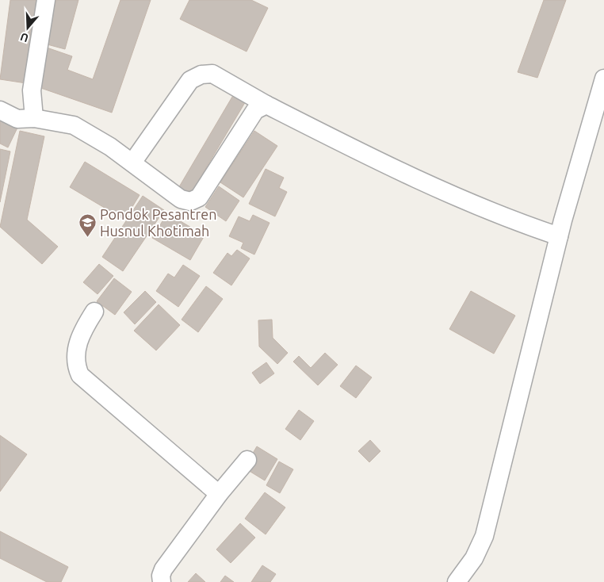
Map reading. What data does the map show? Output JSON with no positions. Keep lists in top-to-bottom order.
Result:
{
  "places": {
    "school or university": ["Pondok Pesantren Husnul Khotimah"]
  },
  "north": "bottom"
}
